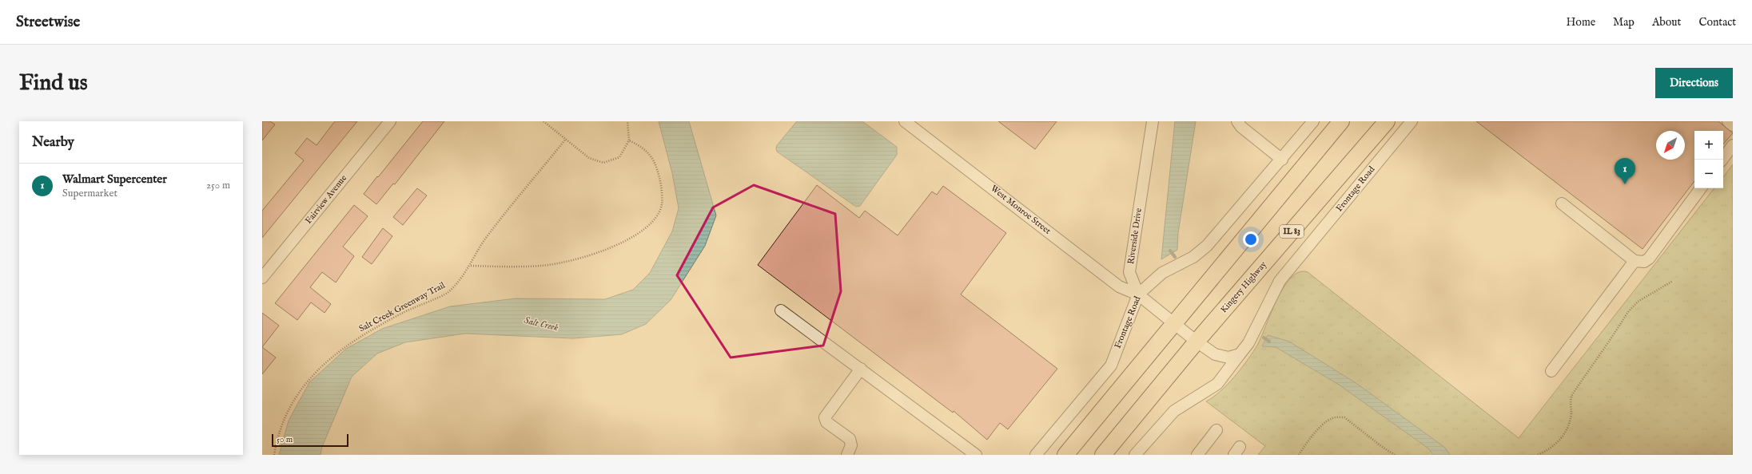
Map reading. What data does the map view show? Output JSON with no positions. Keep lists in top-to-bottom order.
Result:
{
  "streets": {
    "highway": ["IL 83", "Kingery Highway"],
    "street": [
      "Frontage Road",
      "Fairview Avenue",
      "West Monroe Street",
      "Riverside Drive"
    ],
    "path": ["Salt Creek Greenway Trail"]
  },
  "crossings": [
    ["Frontage Road", "West Monroe Street"],
    ["Frontage Road", "Riverside Drive"],
    ["West Monroe Street", "Riverside Drive"],
    ["Riverside Drive", "Kingery Highway"]
  ],
  "water": ["Salt Creek"],
  "scale_bar": "50 m",
  "north": "bottom left",
  "page": {
    "header": "Streetwise",
    "nav": [
      "Home",
      "Map",
      "About",
      "Contact"
    ],
    "buttons": "Directions",
    "title": "Find us",
    "heading": "Nearby",
    "map_buttons": ["+", "−"],
    "pins": "1",
    "list": [
      {
        "mark": "1",
        "name": "Walmart Supercenter",
        "note": "Supermarket",
        "value": "250 m"
      }
    ],
    "scale": "50 m"
  }
}
